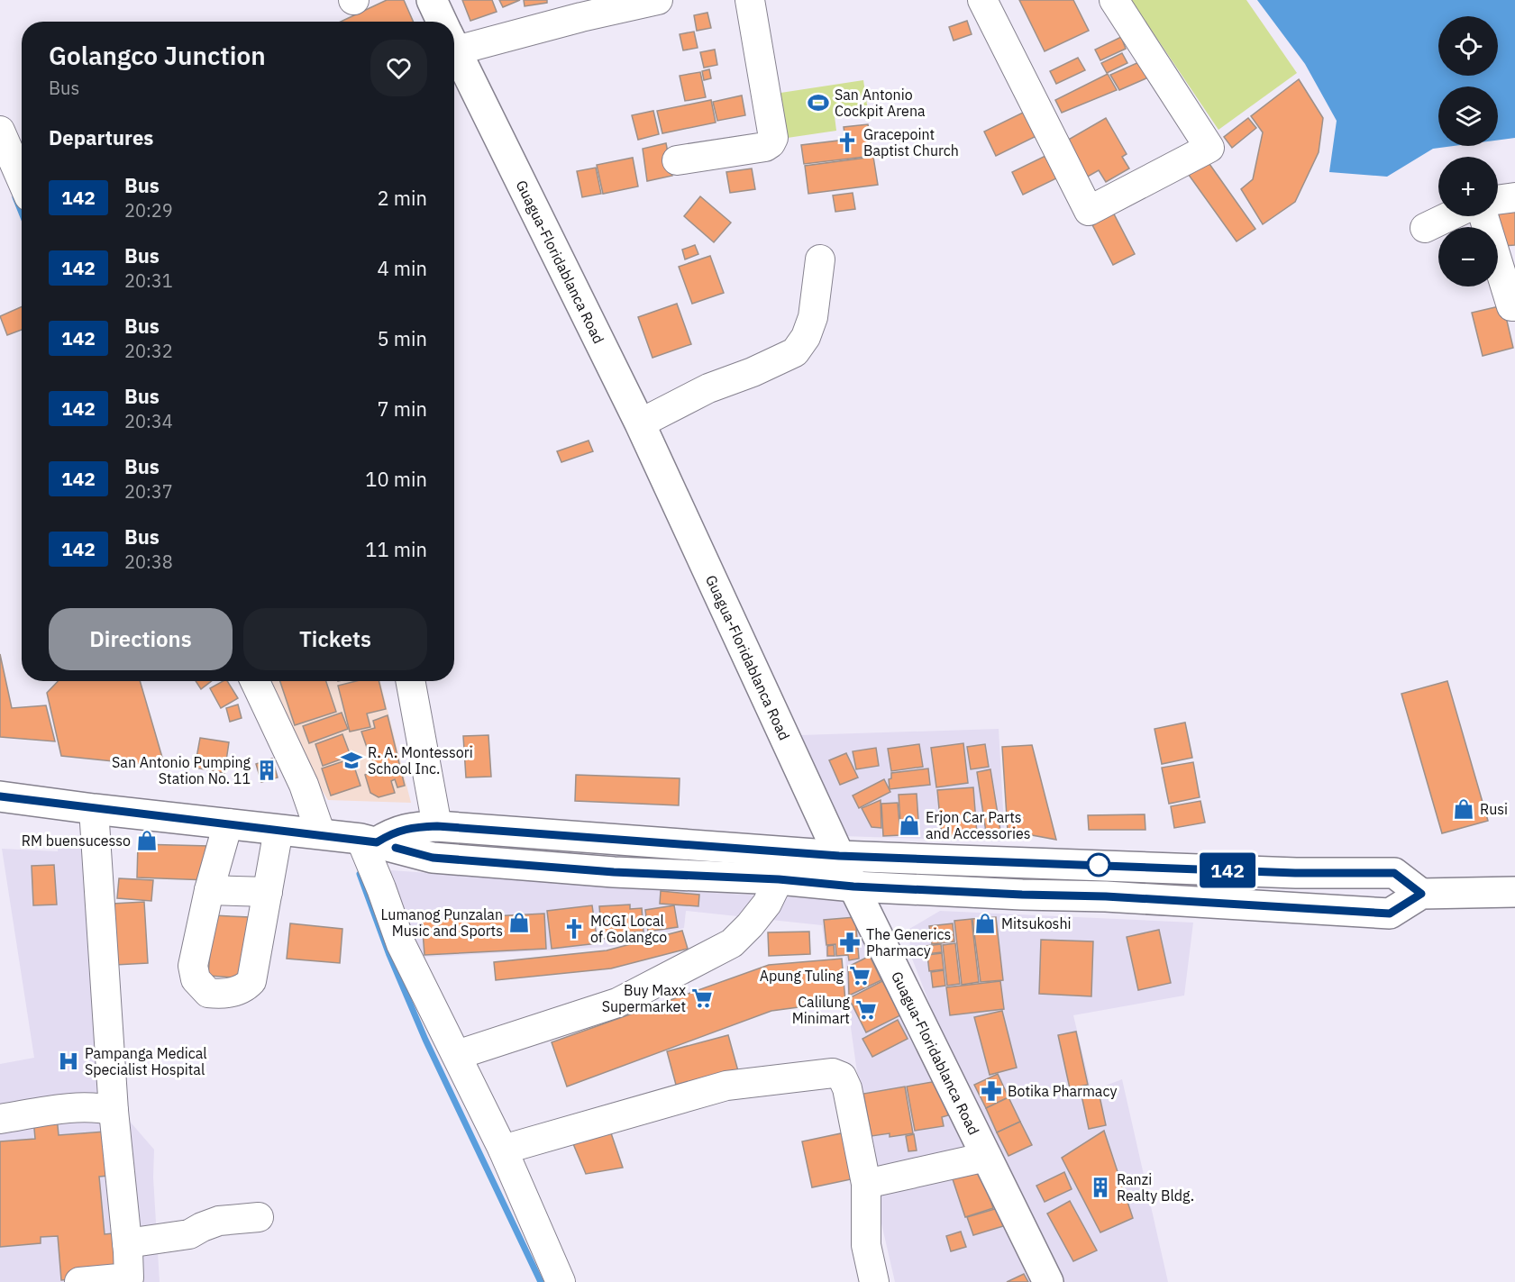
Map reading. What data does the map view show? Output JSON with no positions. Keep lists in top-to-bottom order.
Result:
{
  "streets": {
    "main road": ["Guagua-Floridablanca Road"]
  },
  "places": {
    "sports": ["San Antonio Cockpit Arena"],
    "church": ["Gracepoint Baptist Church", "MCGI Local of Golangco"],
    "school or university": ["R. A. Montessori School Inc."],
    "building": ["San Antonio Pumping Station No. 11", "Ranzi Realty Bldg."],
    "shop": [
      "Rusi",
      "Erjon Car Parts and Accessories",
      "RM buensucesso",
      "Lumanog Punzalan Music and Sports",
      "Mitsukoshi"
    ],
    "pharmacy": ["The Generics Pharmacy", "Botika Pharmacy"],
    "supermarket": ["Apung Tuling", "Buy Maxx Supermarket", "Calilung Minimart"],
    "hospital": ["Pampanga Medical Specialist Hospital"]
  },
  "lines": ["bus line 142"],
  "page": {
    "on_map": "142",
    "map_buttons": ["+", "−"],
    "heading": [
      ["Golangco Junction", "Bus"],
      "Departures"
    ],
    "list": [
      {
        "mark": "142",
        "name": "Bus",
        "note": "20:29",
        "value": "2 min"
      },
      {
        "mark": "142",
        "name": "Bus",
        "note": "20:31",
        "value": "4 min"
      },
      {
        "mark": "142",
        "name": "Bus",
        "note": "20:32",
        "value": "5 min"
      },
      {
        "mark": "142",
        "name": "Bus",
        "note": "20:34",
        "value": "7 min"
      },
      {
        "mark": "142",
        "name": "Bus",
        "note": "20:37",
        "value": "10 min"
      },
      {
        "mark": "142",
        "name": "Bus",
        "note": "20:38",
        "value": "11 min"
      }
    ],
    "buttons": ["Directions", "Tickets"]
  }
}
